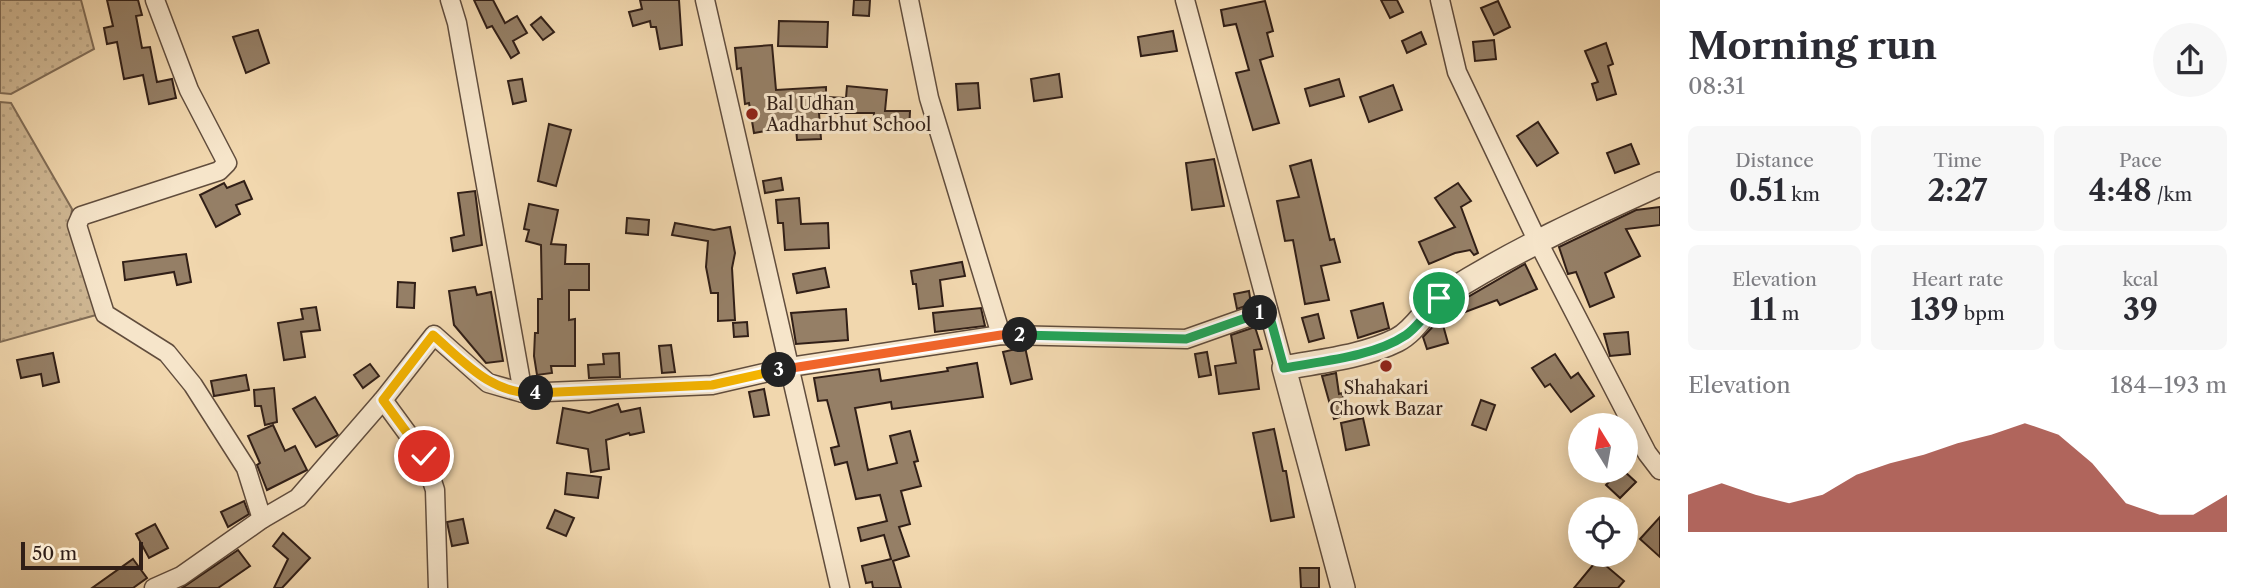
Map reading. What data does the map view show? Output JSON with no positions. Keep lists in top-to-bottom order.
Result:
{
  "places": ["Bal Udhan Aadharbhut School", "Shahakari Chowk Bazar"],
  "scale_bar": "50 m",
  "north": "top",
  "page": {
    "heading": ["Morning run", "08:31"],
    "stats": [
      ["Distance", "0.51 km"],
      ["Time", "2:27"],
      ["Pace", "4:48 /km"],
      ["Elevation", "11 m"],
      ["Heart rate", "139 bpm"],
      ["kcal", "39"]
    ],
    "pins": [
      "1",
      "2",
      "3",
      "4"
    ],
    "chart": ["Elevation", "184–193 m"],
    "scale": "50 m"
  }
}
